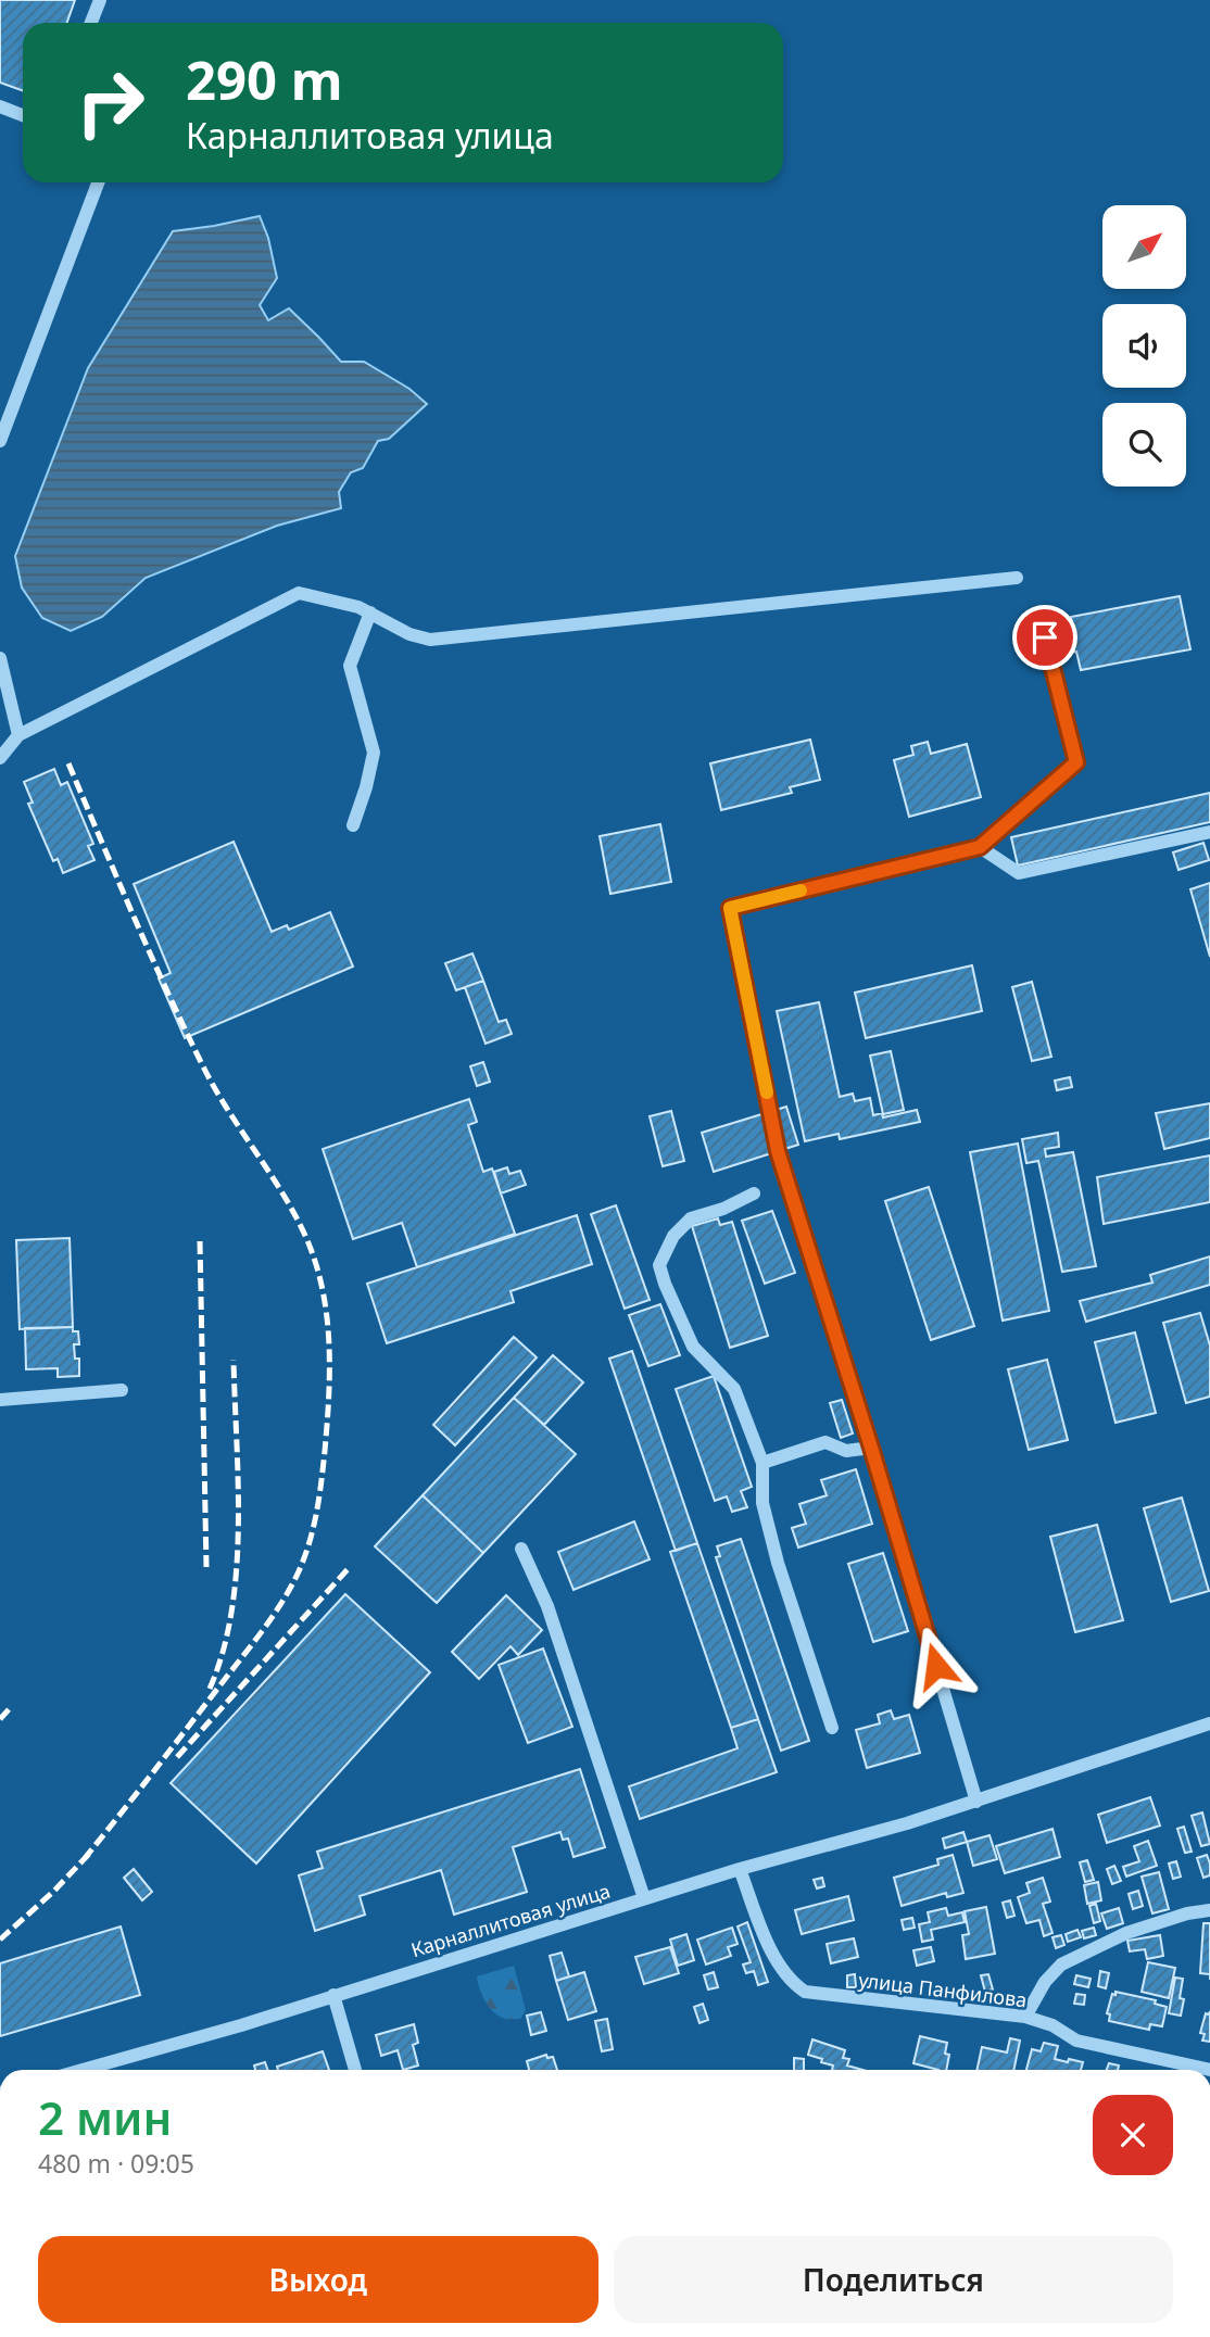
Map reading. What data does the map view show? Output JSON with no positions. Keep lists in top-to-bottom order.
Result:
{
  "streets": {
    "street": ["Карналлитовая улица", "улица Панфилова"]
  },
  "crossings": [
    ["Карналлитовая улица", "улица Панфилова"]
  ],
  "north": "top right",
  "page": {
    "turn": ["290 m", "Карналлитовая улица"],
    "heading": ["2 мин", "480 m · 09:05"],
    "buttons": ["Выход", "Поделиться"]
  }
}
